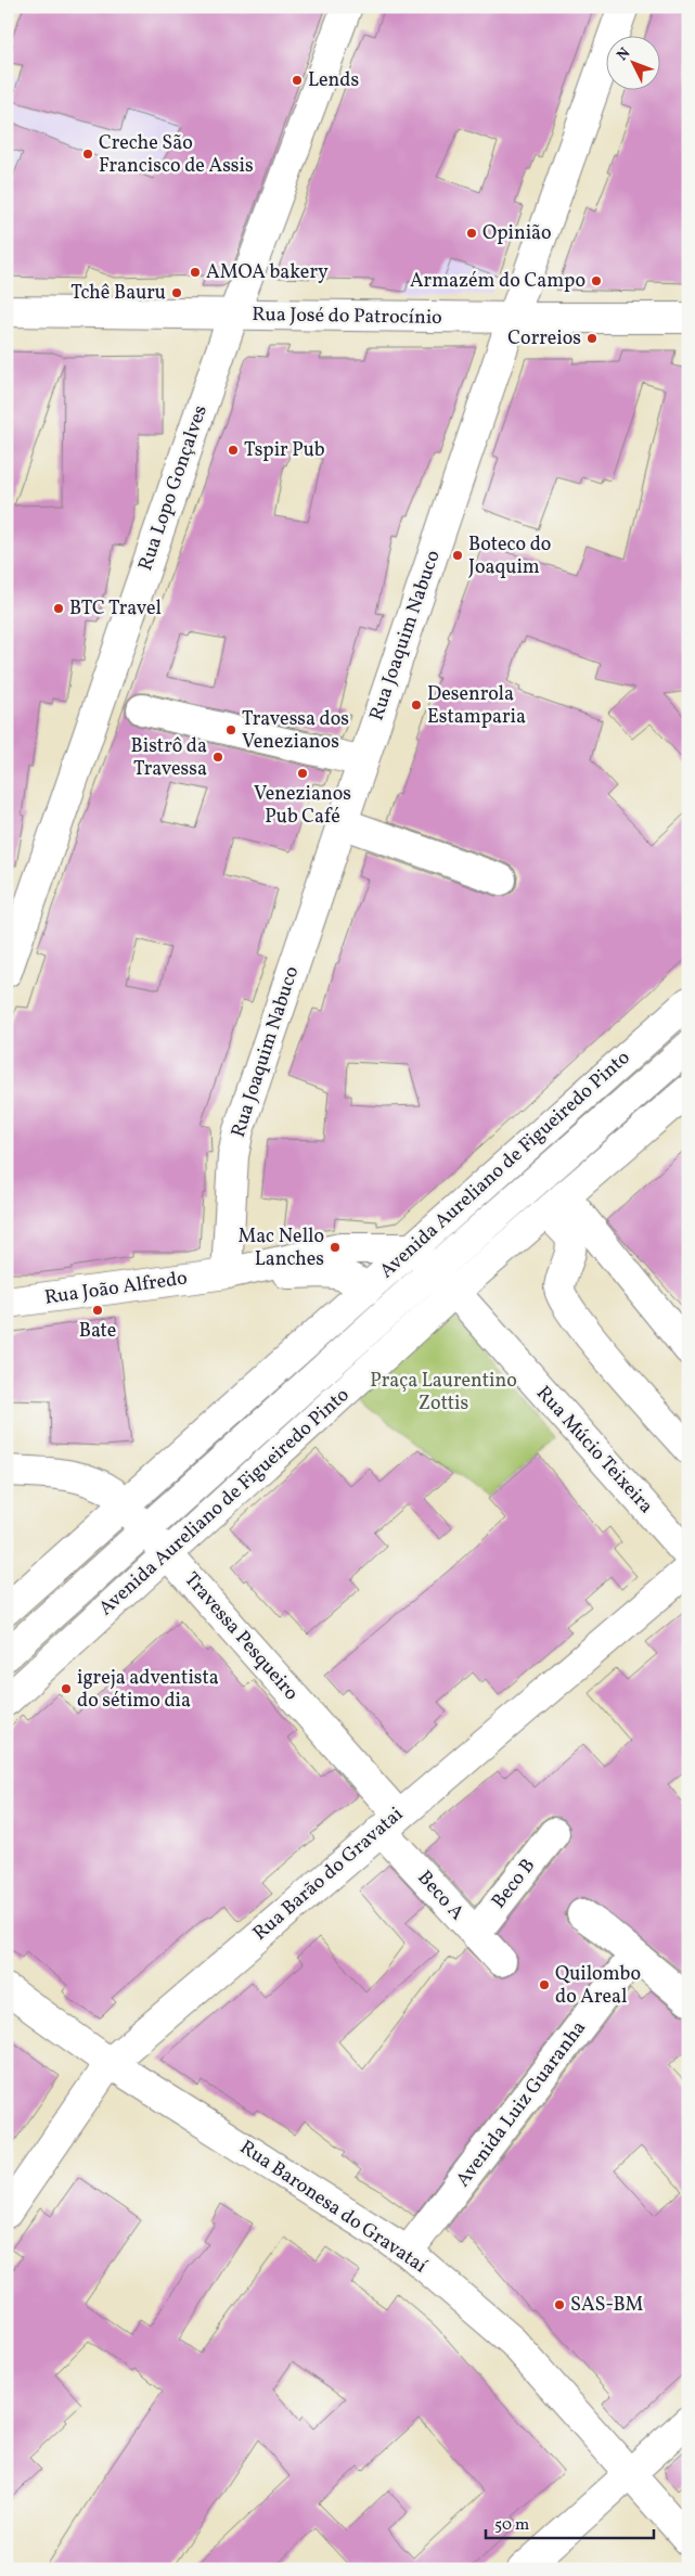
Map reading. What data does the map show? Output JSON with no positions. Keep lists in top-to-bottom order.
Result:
{
  "streets": {
    "street": [
      "Rua José do Patrocínio",
      "Rua Lopo Gonçalves",
      "Rua Joaquim Nabuco",
      "Avenida Aureliano de Figueiredo Pinto",
      "Rua João Alfredo",
      "Rua Múcio Teixeira",
      "Travessa Pesqueiro",
      "Rua Barão do Gravatai",
      "Beco B",
      "Beco A",
      "Avenida Luiz Guaranha",
      "Rua Baronesa do Gravataí"
    ]
  },
  "crossings": [
    ["Rua José do Patrocínio", "Rua Lopo Gonçalves"],
    ["Rua José do Patrocínio", "Rua Joaquim Nabuco"],
    ["Rua Joaquim Nabuco", "Rua João Alfredo"],
    ["Avenida Aureliano de Figueiredo Pinto", "Rua João Alfredo"],
    ["Avenida Aureliano de Figueiredo Pinto", "Rua Múcio Teixeira"],
    ["Avenida Aureliano de Figueiredo Pinto", "Travessa Pesqueiro"],
    ["Rua João Alfredo", "Rua Múcio Teixeira"],
    ["Travessa Pesqueiro", "Rua Barão do Gravatai"],
    ["Travessa Pesqueiro", "Beco A"],
    ["Rua Barão do Gravatai", "Beco A"],
    ["Rua Barão do Gravatai", "Rua Baronesa do Gravataí"],
    ["Beco B", "Beco A"],
    ["Avenida Luiz Guaranha", "Rua Baronesa do Gravataí"]
  ],
  "parks": ["Praça Laurentino Zottis"],
  "places": [
    "Lends",
    "Creche São Francisco de Assis",
    "Opinião",
    "AMOA bakery",
    "Armazém do Campo",
    "Tchê Bauru",
    "Correios",
    "Tspir Pub",
    "Boteco do Joaquim",
    "BTC Travel",
    "Desenrola Estamparia",
    "Travessa dos Venezianos",
    "Bistrô da Travessa",
    "Venezianos Pub Café",
    "Mac Nello Lanches",
    "Bate",
    "igreja adventista do sétimo dia",
    "Quilombo do Areal",
    "SAS-BM"
  ],
  "scale_bar": "50 m",
  "north": "top left"
}
